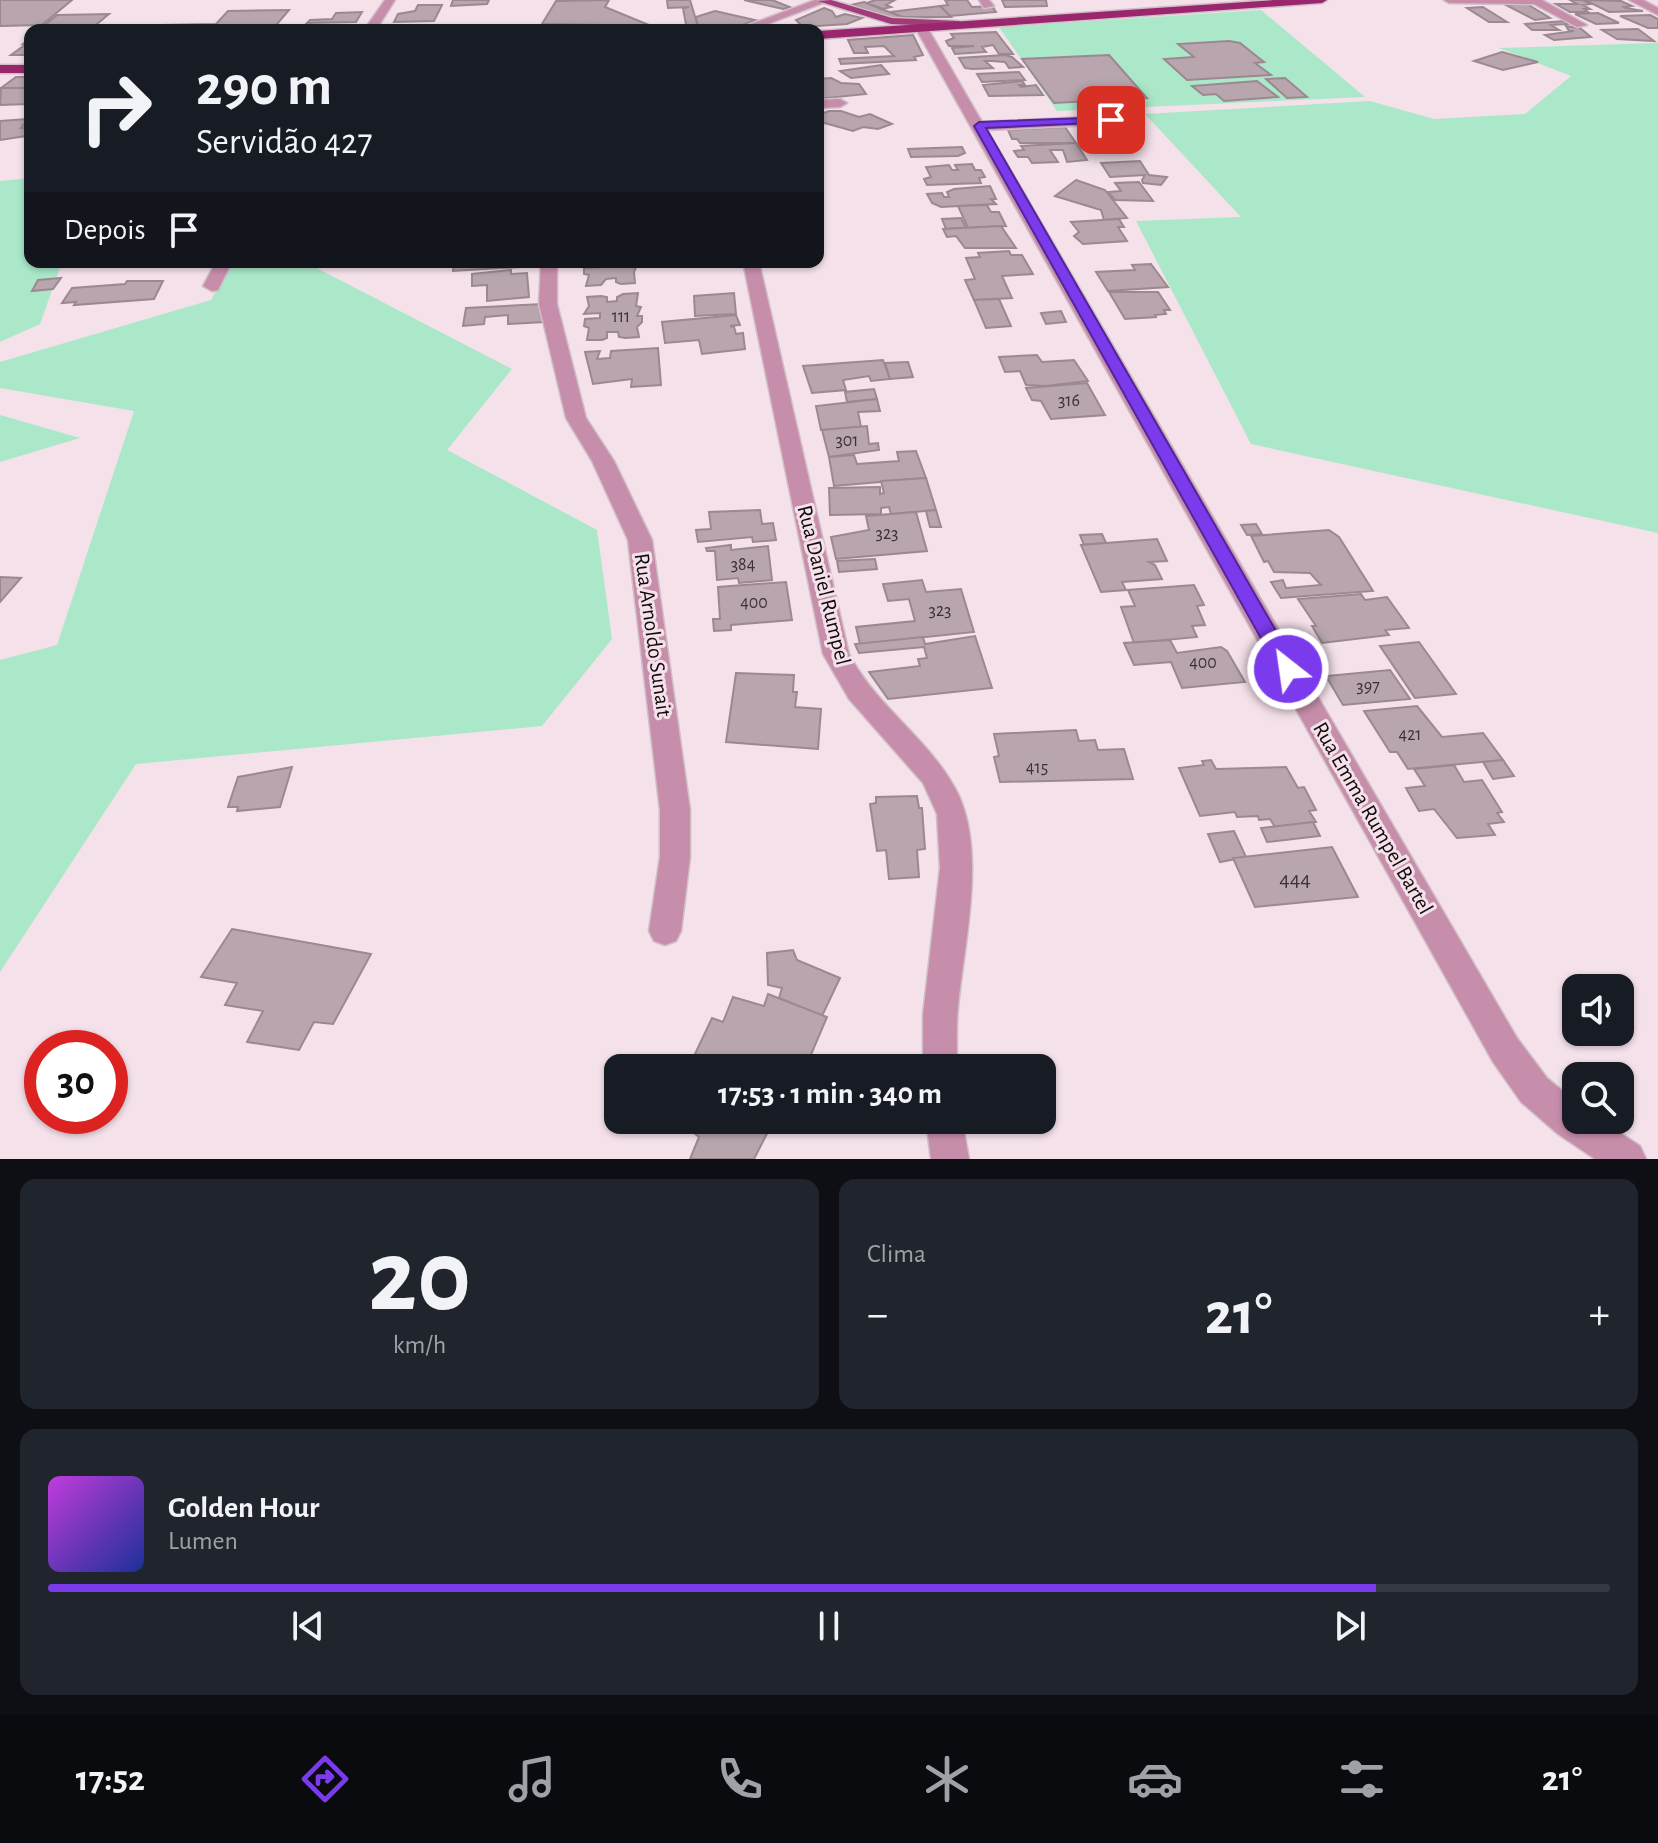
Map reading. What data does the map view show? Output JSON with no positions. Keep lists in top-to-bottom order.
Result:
{
  "streets": {
    "street": ["Rua Daniel Rumpel", "Rua Arnoldo Sunait", "Rua Emma Rumpel Bartel"]
  },
  "house_numbers": [
    "111",
    "316",
    "301",
    "323",
    "384",
    "400",
    "323",
    "400",
    "397",
    "421",
    "415",
    "444"
  ],
  "page": {
    "turn": ["290 m", "Servidão 427"],
    "then": "Depois",
    "limit": "30",
    "trip": "17:53 · 1 min · 340 m",
    "tile": [
      ["20", "km/h"],
      "Clima"
    ],
    "heat": ["−", "21°", "+"],
    "song": ["Golden Hour", "Lumen"],
    "tabs": ["17:52", "21°"]
  }
}
